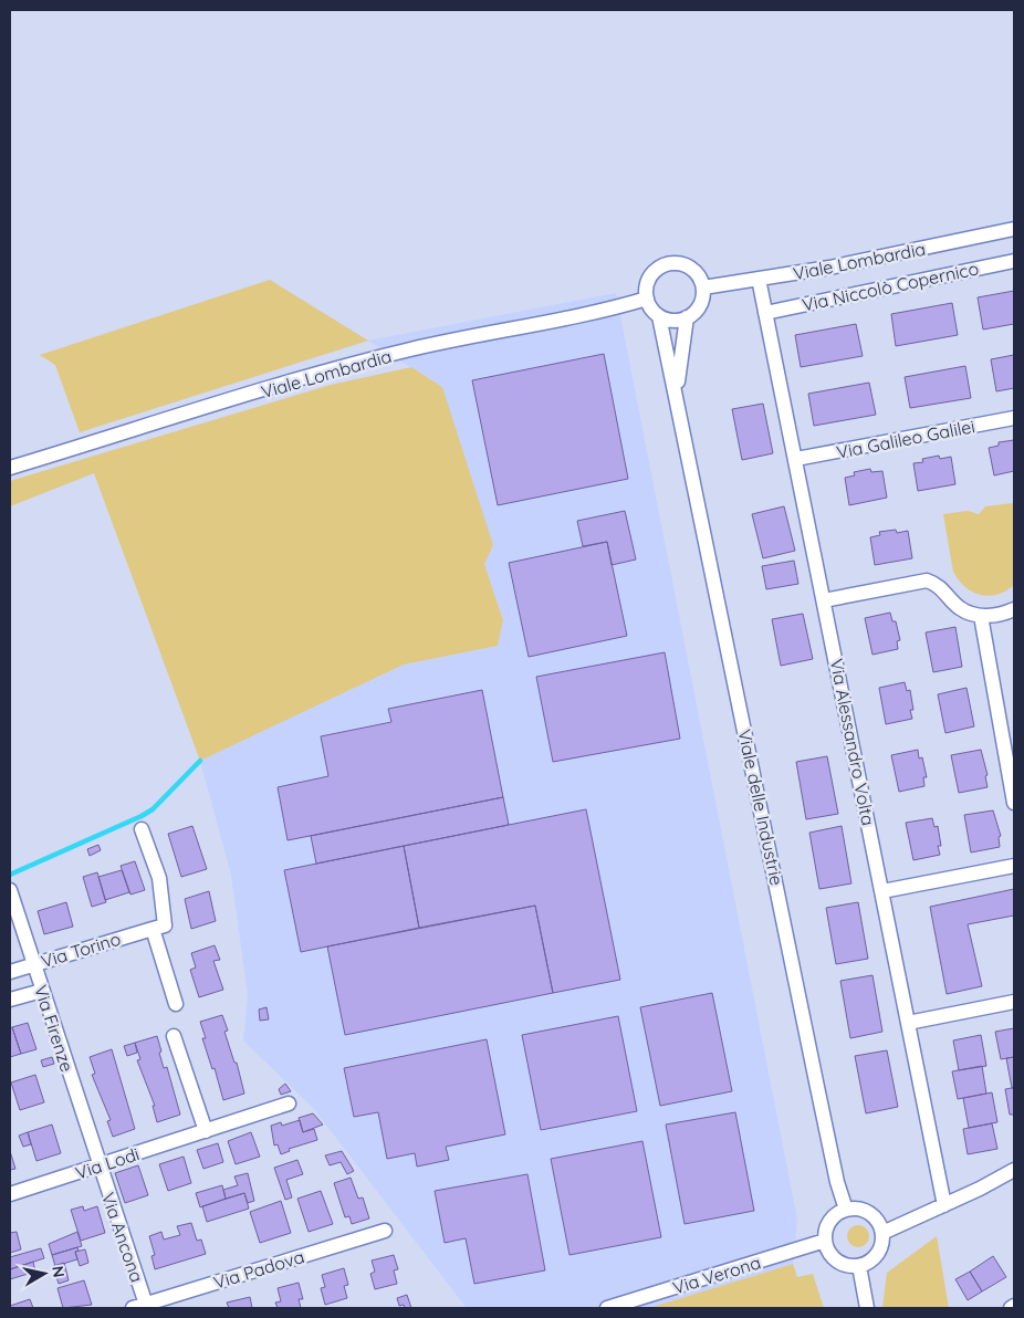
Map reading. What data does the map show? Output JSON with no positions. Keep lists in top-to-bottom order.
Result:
{
  "streets": {
    "street": [
      "Viale Lombardia",
      "Via Niccolò Copernico",
      "Via Galileo Galilei",
      "Via Alessandro Volta",
      "Viale delle Industrie",
      "Via Torino",
      "Via Firenze",
      "Via Lodi",
      "Via Ancona",
      "Via Padova",
      "Via Verona"
    ]
  },
  "crossings": [
    ["Viale Lombardia", "Via Alessandro Volta"],
    ["Viale Lombardia", "Viale delle Industrie"],
    ["Via Niccolò Copernico", "Via Alessandro Volta"],
    ["Via Galileo Galilei", "Via Alessandro Volta"],
    ["Viale delle Industrie", "Via Verona"],
    ["Via Torino", "Via Firenze"],
    ["Via Firenze", "Via Lodi"],
    ["Via Firenze", "Via Ancona"],
    ["Via Lodi", "Via Ancona"],
    ["Via Ancona", "Via Padova"]
  ],
  "north": "right"
}
